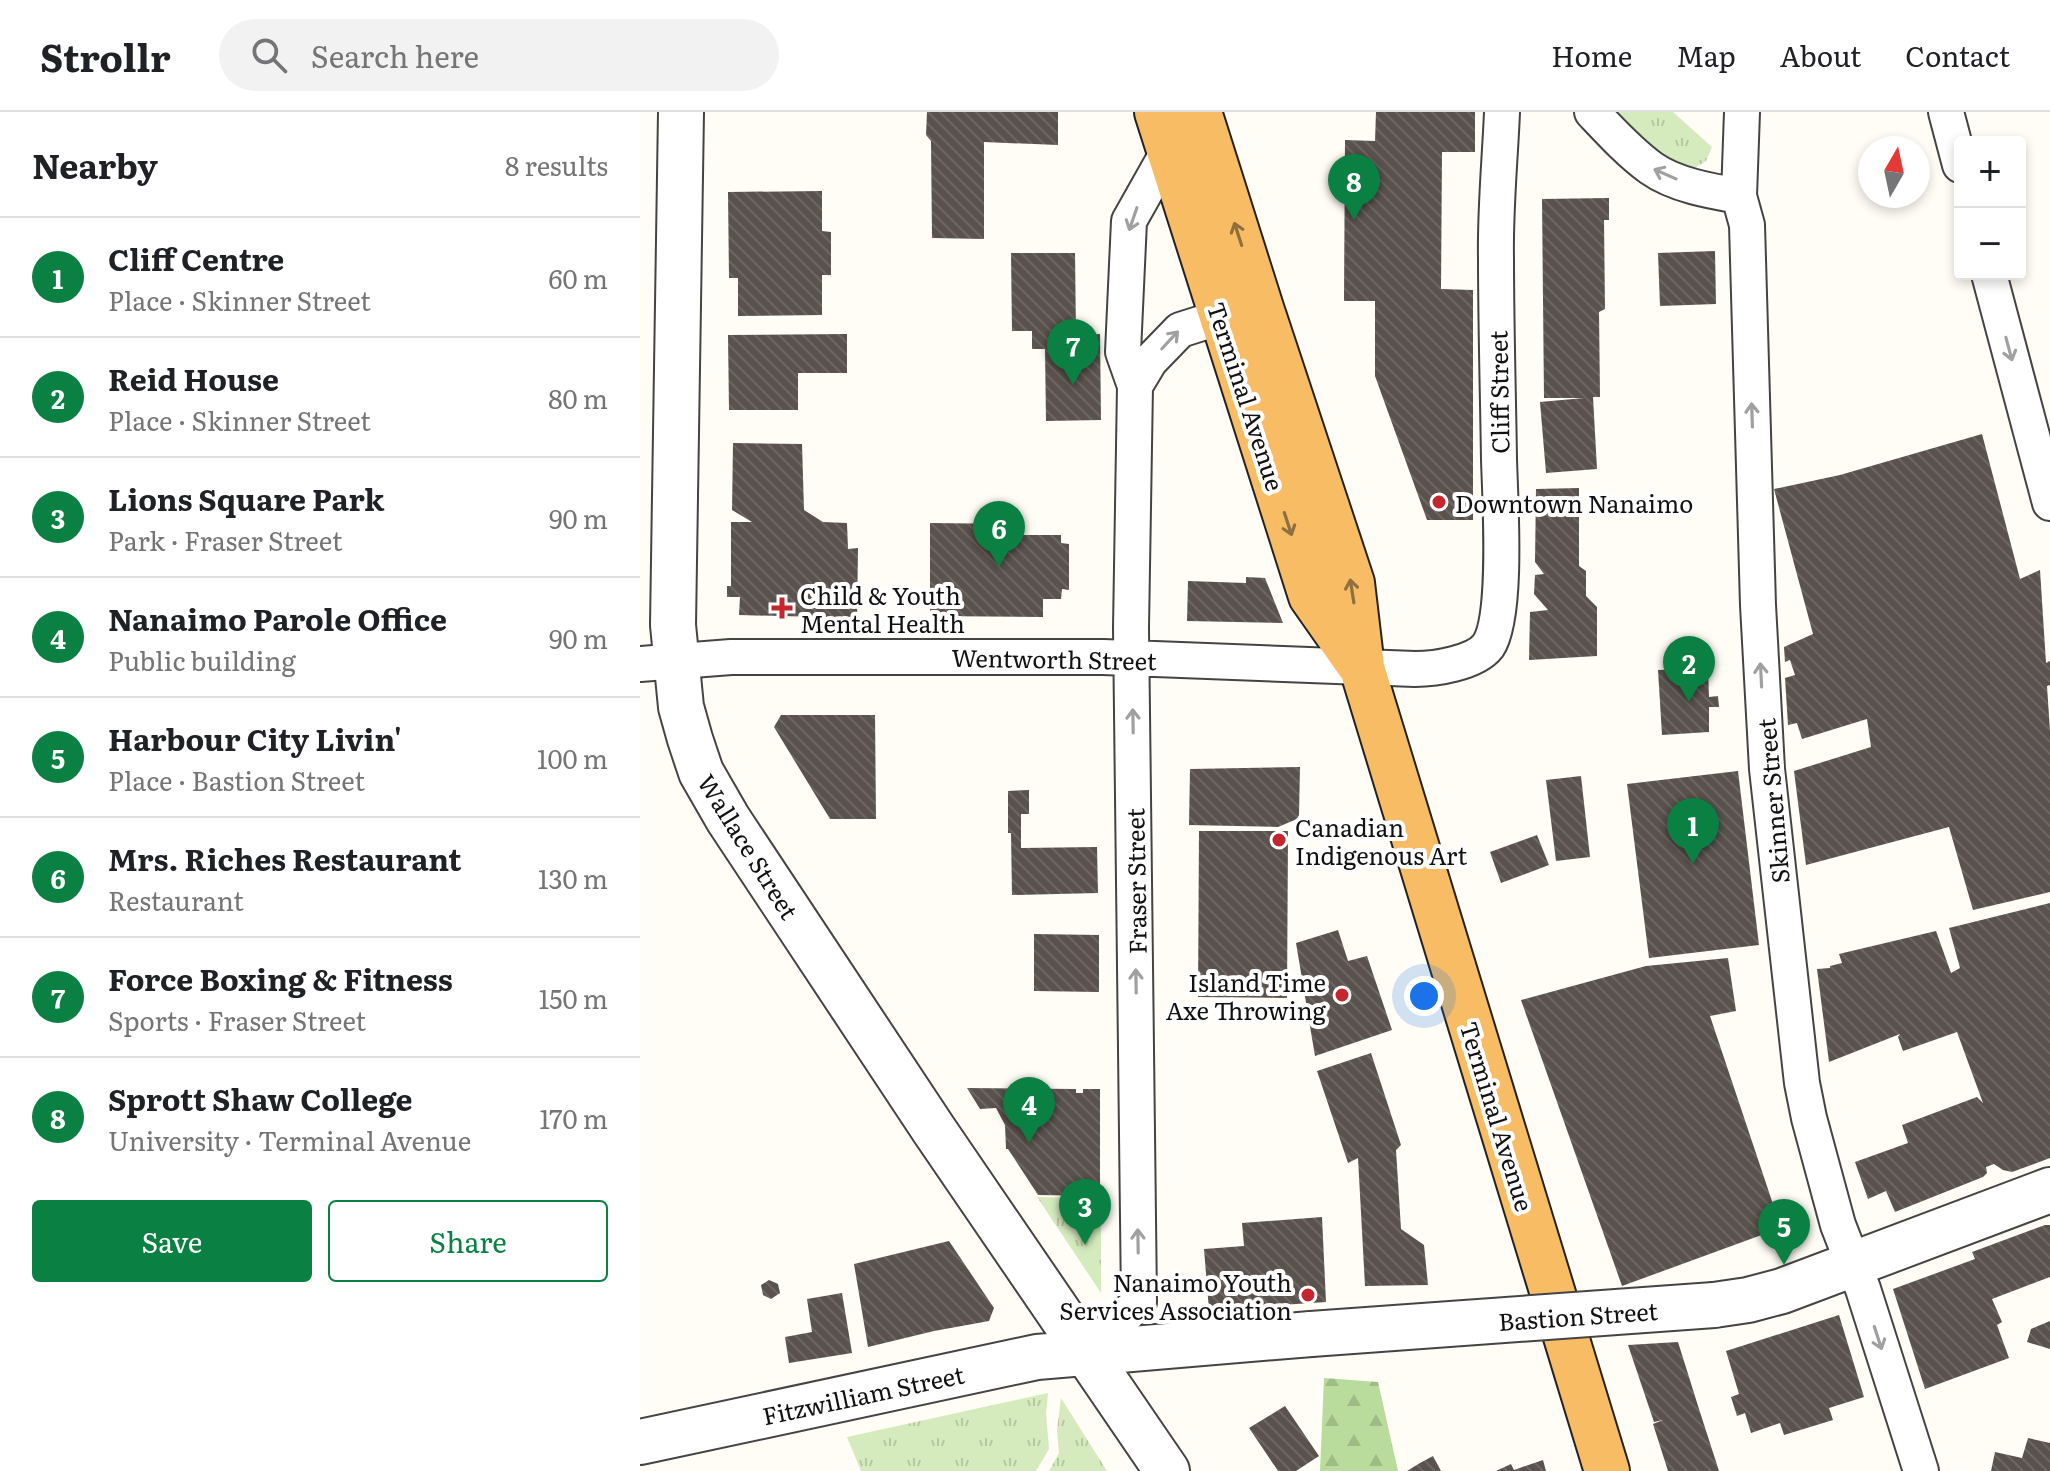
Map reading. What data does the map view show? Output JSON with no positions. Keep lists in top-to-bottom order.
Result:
{
  "streets": {
    "highway": ["Terminal Avenue"],
    "street": [
      "Cliff Street",
      "Wentworth Street",
      "Skinner Street",
      "Wallace Street",
      "Fraser Street",
      "Bastion Street",
      "Fitzwilliam Street"
    ]
  },
  "crossings": [
    ["Cliff Street", "Wentworth Street"],
    ["Terminal Avenue", "Wentworth Street"],
    ["Terminal Avenue", "Fraser Street"],
    ["Wentworth Street", "Wallace Street"],
    ["Wentworth Street", "Fraser Street"],
    ["Skinner Street", "Bastion Street"],
    ["Wallace Street", "Fraser Street"],
    ["Wallace Street", "Bastion Street"],
    ["Wallace Street", "Fitzwilliam Street"],
    ["Fraser Street", "Bastion Street"],
    ["Fraser Street", "Fitzwilliam Street"],
    ["Bastion Street", "Fitzwilliam Street"]
  ],
  "places": {
    "other": [
      "Downtown Nanaimo",
      "Canadian Indigenous Art",
      "Island Time Axe Throwing",
      "Nanaimo Youth Services Association"
    ],
    "health": ["Child & Youth Mental Health"]
  },
  "north": "top",
  "page": {
    "header": "Strollr",
    "search": "Search here",
    "nav": [
      "Home",
      "Map",
      "About",
      "Contact"
    ],
    "heading": ["Nearby", "8 results"],
    "map_buttons": ["+", "−"],
    "pins": [
      "8",
      "7",
      "6",
      "2",
      "1",
      "4",
      "3",
      "5"
    ],
    "list": [
      {
        "mark": "1",
        "name": "Cliff Centre",
        "note": "Place · Skinner Street",
        "value": "60 m"
      },
      {
        "mark": "2",
        "name": "Reid House",
        "note": "Place · Skinner Street",
        "value": "80 m"
      },
      {
        "mark": "3",
        "name": "Lions Square Park",
        "note": "Park · Fraser Street",
        "value": "90 m"
      },
      {
        "mark": "4",
        "name": "Nanaimo Parole Office",
        "note": "Public building",
        "value": "90 m"
      },
      {
        "mark": "5",
        "name": "Harbour City Livin'",
        "note": "Place · Bastion Street",
        "value": "100 m"
      },
      {
        "mark": "6",
        "name": "Mrs. Riches Restaurant",
        "note": "Restaurant",
        "value": "130 m"
      },
      {
        "mark": "7",
        "name": "Force Boxing & Fitness",
        "note": "Sports · Fraser Street",
        "value": "150 m"
      },
      {
        "mark": "8",
        "name": "Sprott Shaw College",
        "note": "University · Terminal Avenue",
        "value": "170 m"
      }
    ],
    "buttons": ["Save", "Share"]
  }
}
